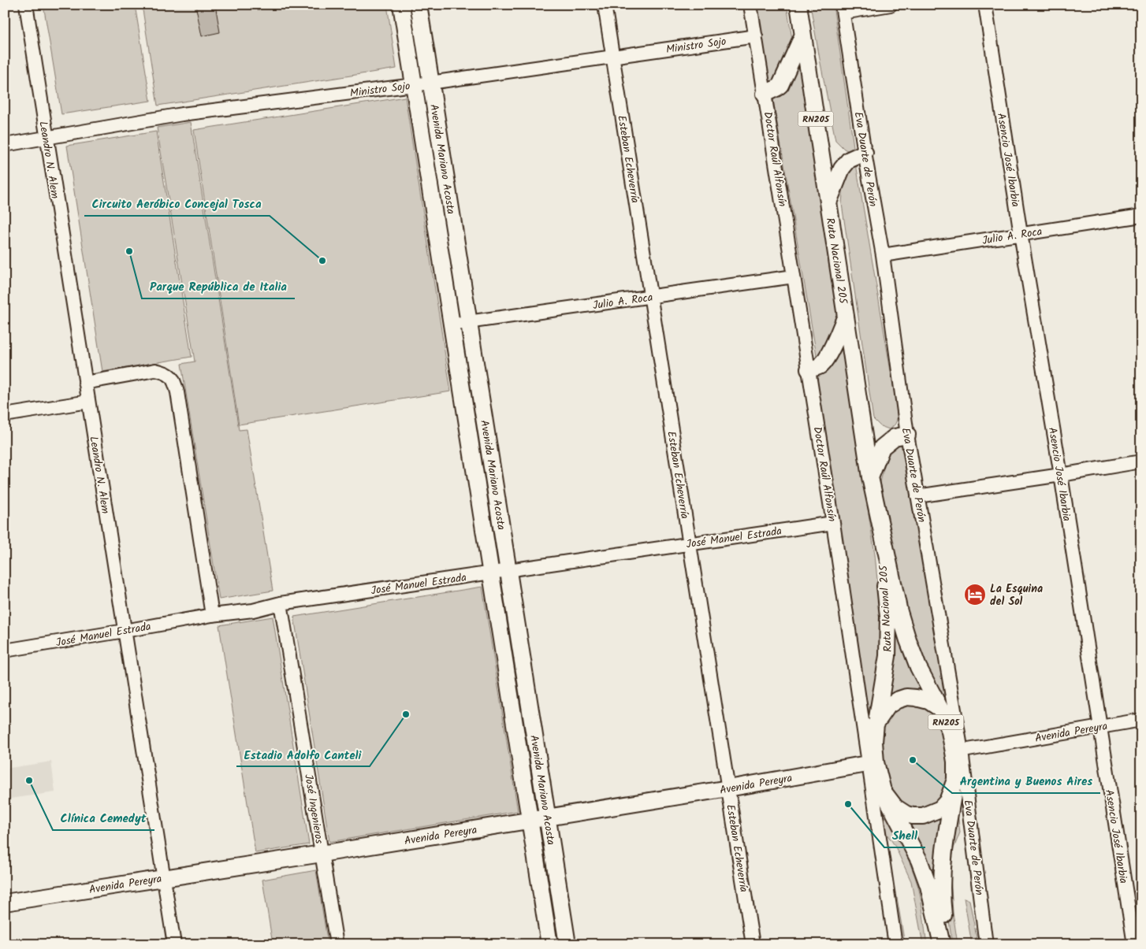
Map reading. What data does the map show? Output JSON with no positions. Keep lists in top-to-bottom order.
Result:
{
  "streets": {
    "main road": [
      "RN205",
      "Avenida Mariano Acosta",
      "Ruta Nacional 205",
      "Avenida Pereyra"
    ],
    "street": [
      "Ministro Sojo",
      "Esteban Echeverría",
      "Doctor Raúl Alfonsín",
      "Eva Duarte de Perón",
      "Leandro N. Alem",
      "Asencio José Ibarbia",
      "Julio A. Roca",
      "José Manuel Estrada",
      "José Ingenieros"
    ]
  },
  "crossings": [
    ["Ministro Sojo", "Avenida Mariano Acosta"],
    ["Ministro Sojo", "Esteban Echeverría"],
    ["Ministro Sojo", "Doctor Raúl Alfonsín"],
    ["Ministro Sojo", "Leandro N. Alem"],
    ["RN205", "Doctor Raúl Alfonsín"],
    ["RN205", "Eva Duarte de Perón"],
    ["RN205", "Ruta Nacional 205"],
    ["RN205", "Avenida Pereyra"],
    ["Avenida Mariano Acosta", "Julio A. Roca"],
    ["Avenida Mariano Acosta", "José Manuel Estrada"],
    ["Avenida Mariano Acosta", "Avenida Pereyra"],
    ["Esteban Echeverría", "Julio A. Roca"],
    ["Esteban Echeverría", "José Manuel Estrada"],
    ["Esteban Echeverría", "Avenida Pereyra"],
    ["Doctor Raúl Alfonsín", "Eva Duarte de Perón"],
    ["Doctor Raúl Alfonsín", "Julio A. Roca"],
    ["Doctor Raúl Alfonsín", "Ruta Nacional 205"],
    ["Doctor Raúl Alfonsín", "José Manuel Estrada"],
    ["Doctor Raúl Alfonsín", "Avenida Pereyra"],
    ["Eva Duarte de Perón", "Julio A. Roca"],
    ["Eva Duarte de Perón", "Ruta Nacional 205"],
    ["Eva Duarte de Perón", "Avenida Pereyra"],
    ["Leandro N. Alem", "José Manuel Estrada"],
    ["Leandro N. Alem", "Avenida Pereyra"],
    ["Asencio José Ibarbia", "Julio A. Roca"],
    ["Asencio José Ibarbia", "Avenida Pereyra"],
    ["Ruta Nacional 205", "Avenida Pereyra"],
    ["José Manuel Estrada", "José Ingenieros"],
    ["Avenida Pereyra", "José Ingenieros"]
  ],
  "places": {
    "other": [
      "Parque República de Italia",
      "Circuito Aeróbico Concejal Tosca",
      "Estadio Adolfo Canteli",
      "Argentina y Buenos Aires",
      "Clínica Cemedyt",
      "Shell"
    ],
    "hotel": ["La Esquina del Sol"]
  }
}
